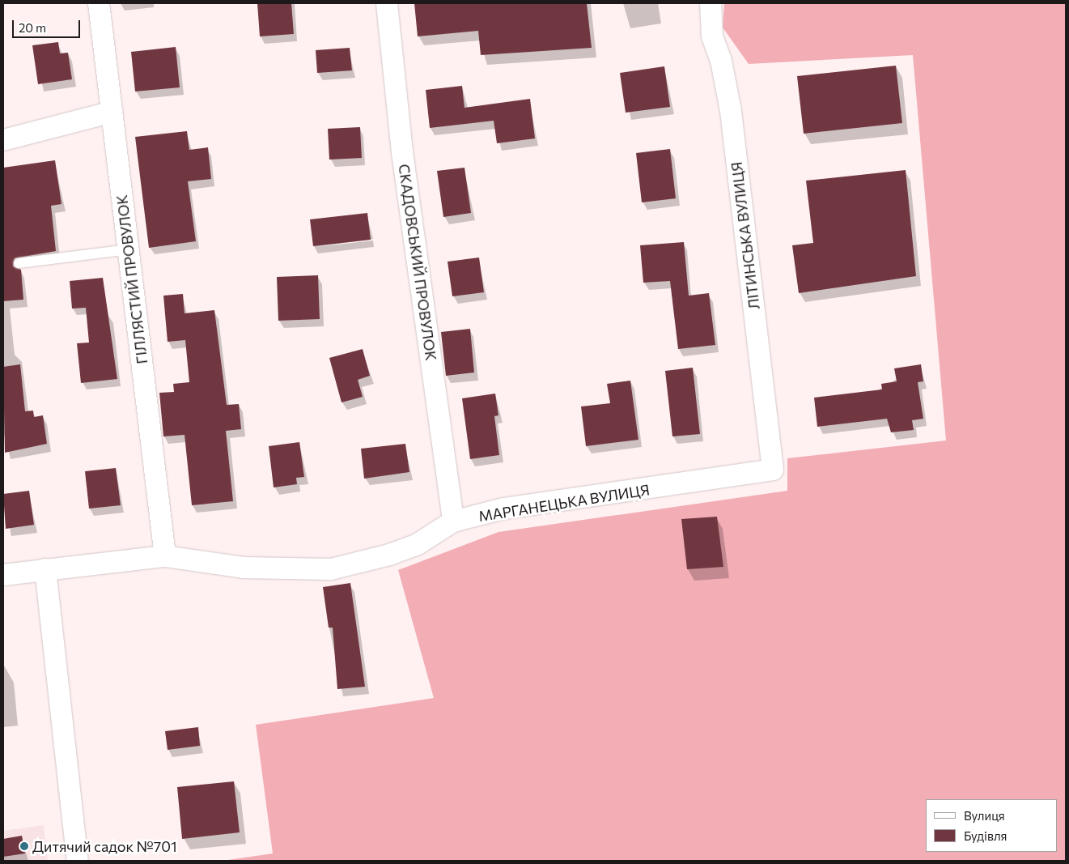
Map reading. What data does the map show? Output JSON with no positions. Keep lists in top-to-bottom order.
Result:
{
  "streets": {
    "street": [
      "ЛІТИНСЬКА ВУЛИЦЯ",
      "СКАДОВСЬКИЙ ПРОВУЛОК",
      "ГІЛЛЯСТИЙ ПРОВУЛОК",
      "МАРГАНЕЦЬКА ВУЛИЦЯ"
    ]
  },
  "crossings": [
    ["ЛІТИНСЬКА ВУЛИЦЯ", "МАРГАНЕЦЬКА ВУЛИЦЯ"],
    ["СКАДОВСЬКИЙ ПРОВУЛОК", "МАРГАНЕЦЬКА ВУЛИЦЯ"],
    ["ГІЛЛЯСТИЙ ПРОВУЛОК", "МАРГАНЕЦЬКА ВУЛИЦЯ"]
  ],
  "places": ["Дитячий садок №701"],
  "legend": ["Вулиця", "Будівля"],
  "scale_bar": "20 m"
}
